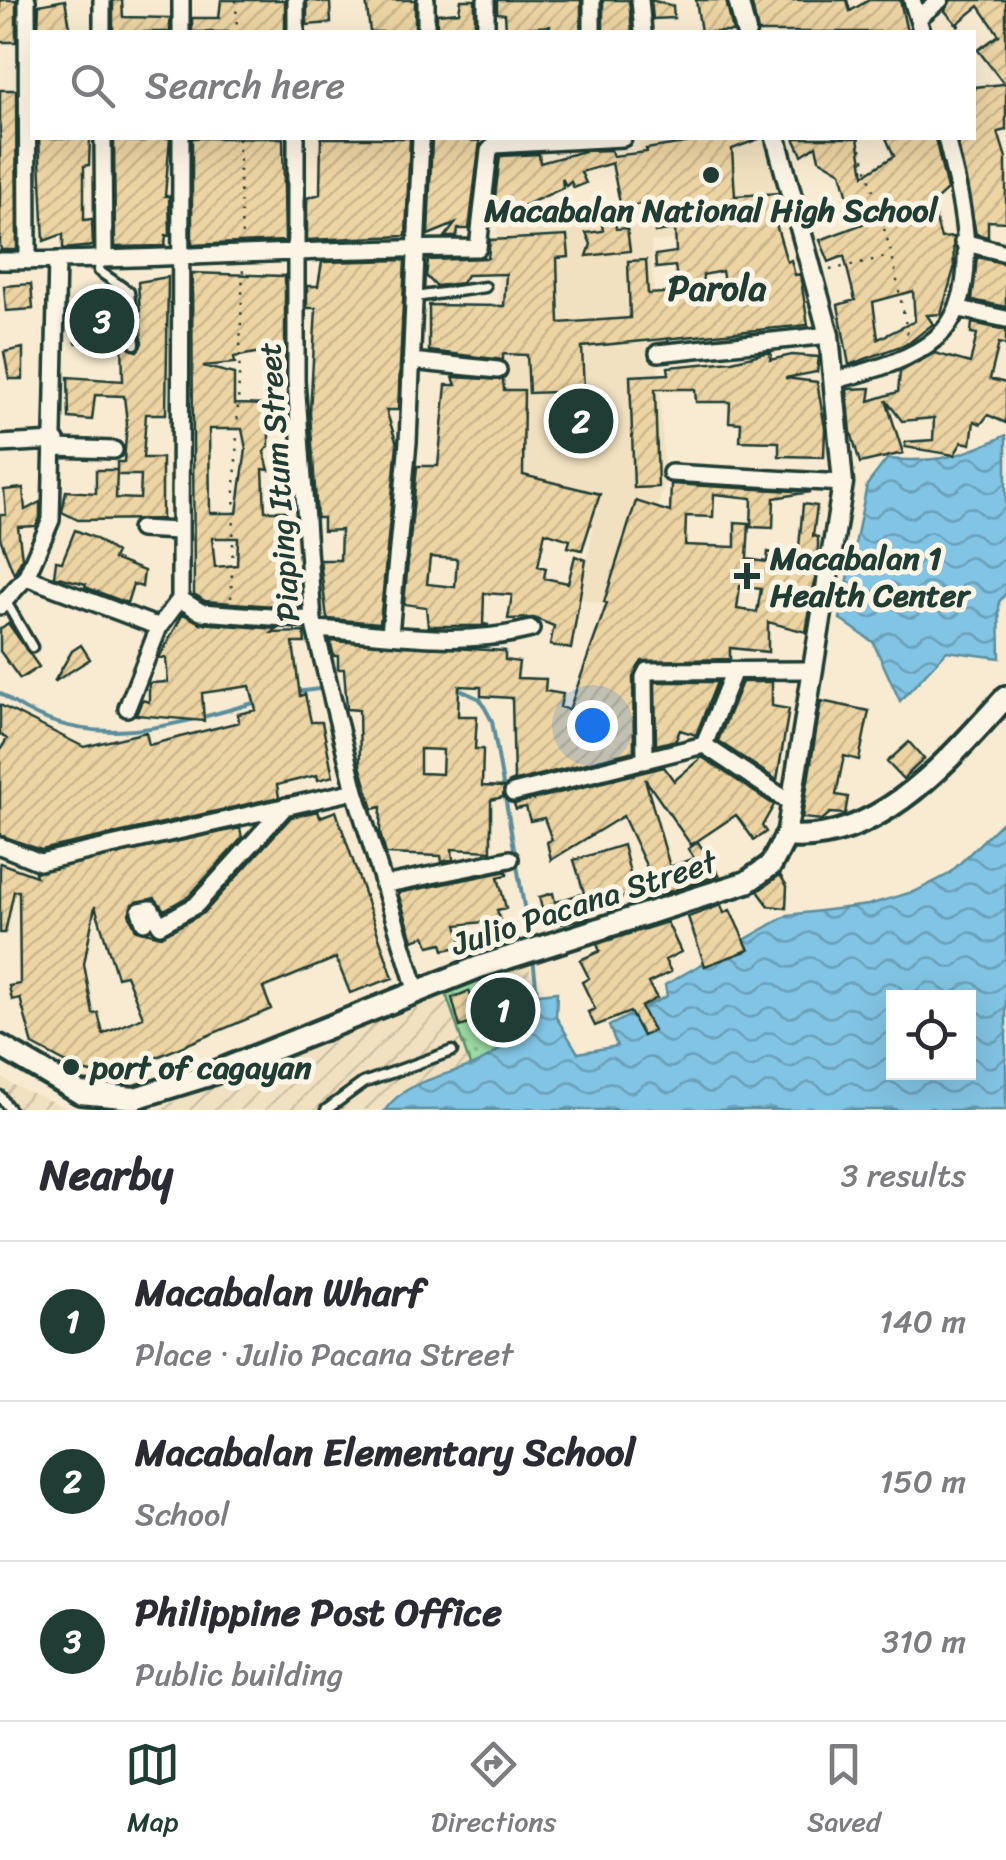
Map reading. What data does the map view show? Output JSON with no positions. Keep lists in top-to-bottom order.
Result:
{
  "streets": {
    "main road": ["Julio Pacana Street"],
    "street": ["Piaping Itum Street"]
  },
  "crossings": [
    ["Piaping Itum Street", "Julio Pacana Street"]
  ],
  "districts": ["Parola"],
  "places": {
    "other": ["Macabalan National High School", "port of cagayan"],
    "health": ["Macabalan 1 Health Center"]
  },
  "page": {
    "search": "Search here",
    "pins": ["3", "2", "1"],
    "heading": ["Nearby", "3 results"],
    "list": [
      {
        "mark": "1",
        "name": "Macabalan Wharf",
        "note": "Place · Julio Pacana Street",
        "value": "140 m"
      },
      {
        "mark": "2",
        "name": "Macabalan Elementary School",
        "note": "School",
        "value": "150 m"
      },
      {
        "mark": "3",
        "name": "Philippine Post Office",
        "note": "Public building",
        "value": "310 m"
      }
    ],
    "nav": ["Map", "Directions", "Saved"]
  }
}
